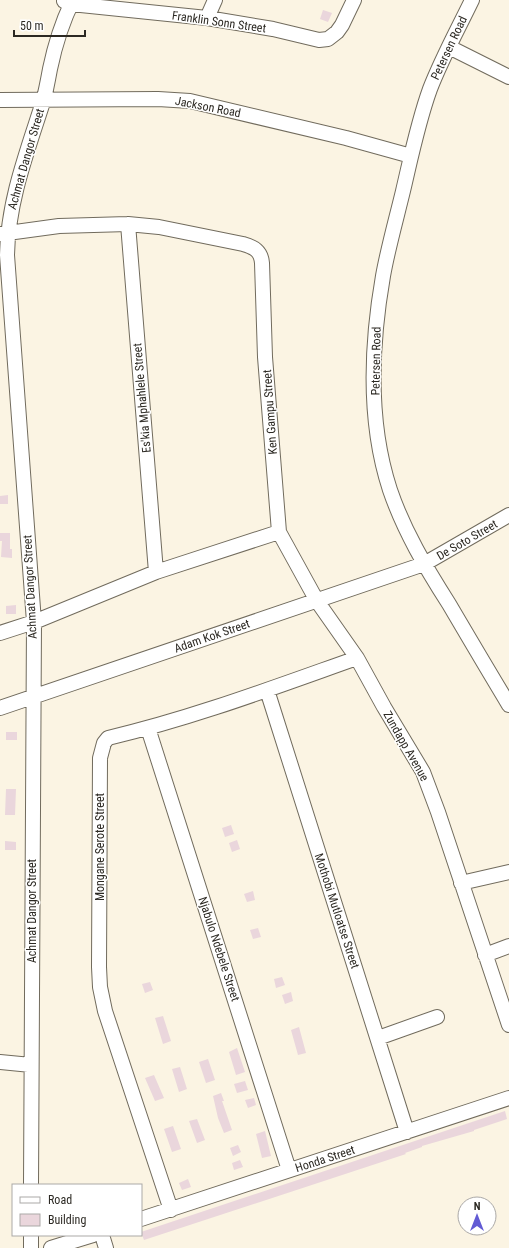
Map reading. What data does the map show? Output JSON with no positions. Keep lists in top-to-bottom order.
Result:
{
  "streets": {
    "street": [
      "Franklin Sonn Street",
      "Petersen Road",
      "Jackson Road",
      "Achmat Dangor Street",
      "Es'kia Mphahlele Street",
      "Ken Gampu Street",
      "De Soto Street",
      "Adam Kok Street",
      "Zundapp Avenue",
      "Mongane Serote Street",
      "Mothobi Mutloatse Street",
      "Njabulo Ndebele Street",
      "Honda Street"
    ]
  },
  "crossings": [
    ["Franklin Sonn Street", "Achmat Dangor Street"],
    ["Petersen Road", "Jackson Road"],
    ["Petersen Road", "De Soto Street"],
    ["Petersen Road", "Adam Kok Street"],
    ["Jackson Road", "Achmat Dangor Street"],
    ["Achmat Dangor Street", "Ken Gampu Street"],
    ["Achmat Dangor Street", "Adam Kok Street"],
    ["Es'kia Mphahlele Street", "Ken Gampu Street"],
    ["Ken Gampu Street", "Zundapp Avenue"],
    ["De Soto Street", "Adam Kok Street"],
    ["Adam Kok Street", "Zundapp Avenue"],
    ["Zundapp Avenue", "Mongane Serote Street"],
    ["Mongane Serote Street", "Mothobi Mutloatse Street"],
    ["Mongane Serote Street", "Njabulo Ndebele Street"],
    ["Mongane Serote Street", "Honda Street"],
    ["Mothobi Mutloatse Street", "Honda Street"],
    ["Njabulo Ndebele Street", "Honda Street"]
  ],
  "legend": ["Road", "Building"],
  "scale_bar": "50 m",
  "north": "top"
}
